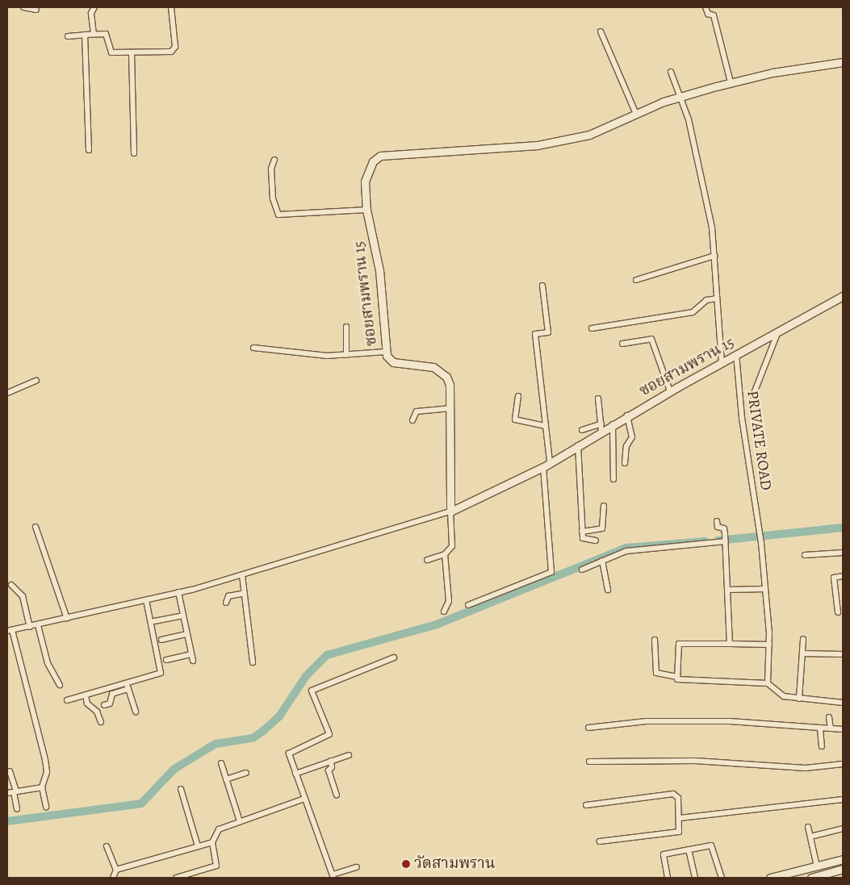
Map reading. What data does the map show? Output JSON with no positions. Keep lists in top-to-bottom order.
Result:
{
  "streets": {
    "street": ["ซอยสามพราน 15", "PRIVATE ROAD"]
  },
  "crossings": [
    ["ซอยสามพราน 15", "PRIVATE ROAD"]
  ],
  "places": ["วัดสามพราน"]
}
